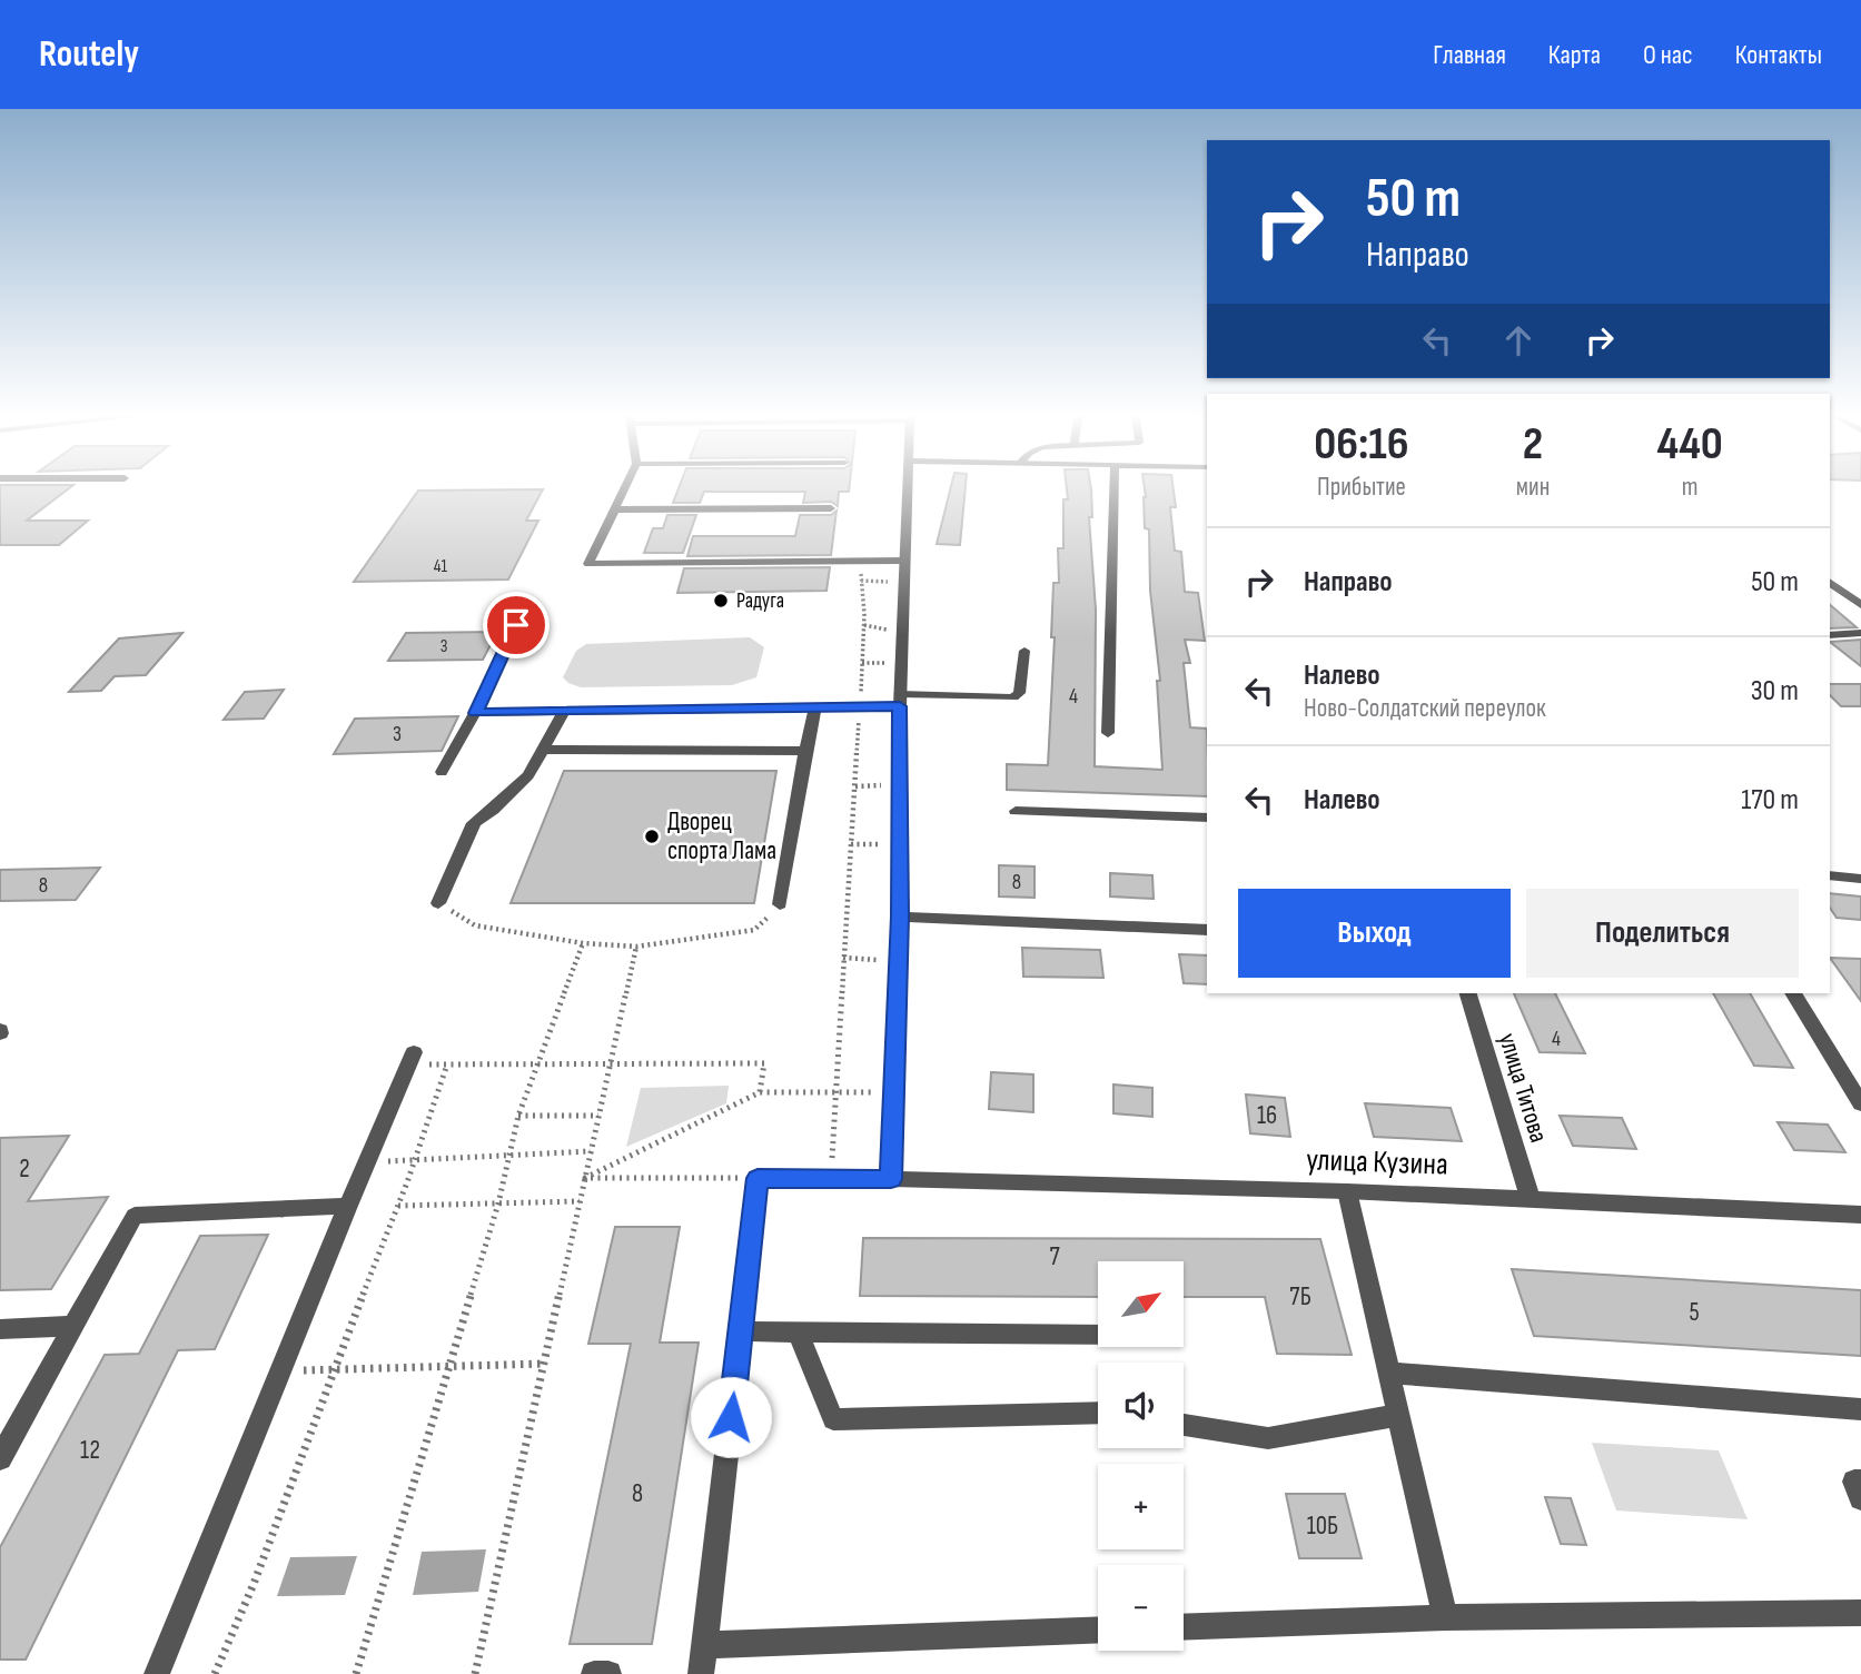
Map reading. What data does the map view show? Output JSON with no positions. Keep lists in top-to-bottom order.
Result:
{
  "streets": {
    "street": ["улица Титова", "улица Кузина"]
  },
  "crossings": [
    ["улица Титова", "улица Кузина"]
  ],
  "places": ["Радуга", "Дворец спорта Лама"],
  "house_numbers": [
    "41",
    "3",
    "4",
    "3",
    "8",
    "8",
    "4",
    "16",
    "2",
    "7",
    "7Б",
    "5",
    "12",
    "8",
    "10Б"
  ],
  "north": "top right",
  "page": {
    "header": "Routely",
    "nav": [
      "Главная",
      "Карта",
      "О нас",
      "Контакты"
    ],
    "turn": ["50 m", "Направо"],
    "eta": [
      "06:16",
      "Прибытие",
      "2",
      "мин",
      "440",
      "m"
    ],
    "list": [
      {
        "name": "Направо",
        "value": "50 m"
      },
      {
        "name": "Налево",
        "note": "Ново-Солдатский переулок",
        "value": "30 m"
      },
      {
        "name": "Налево",
        "value": "170 m"
      }
    ],
    "buttons": ["Выход", "Поделиться"],
    "map_buttons": ["+", "−"]
  }
}
